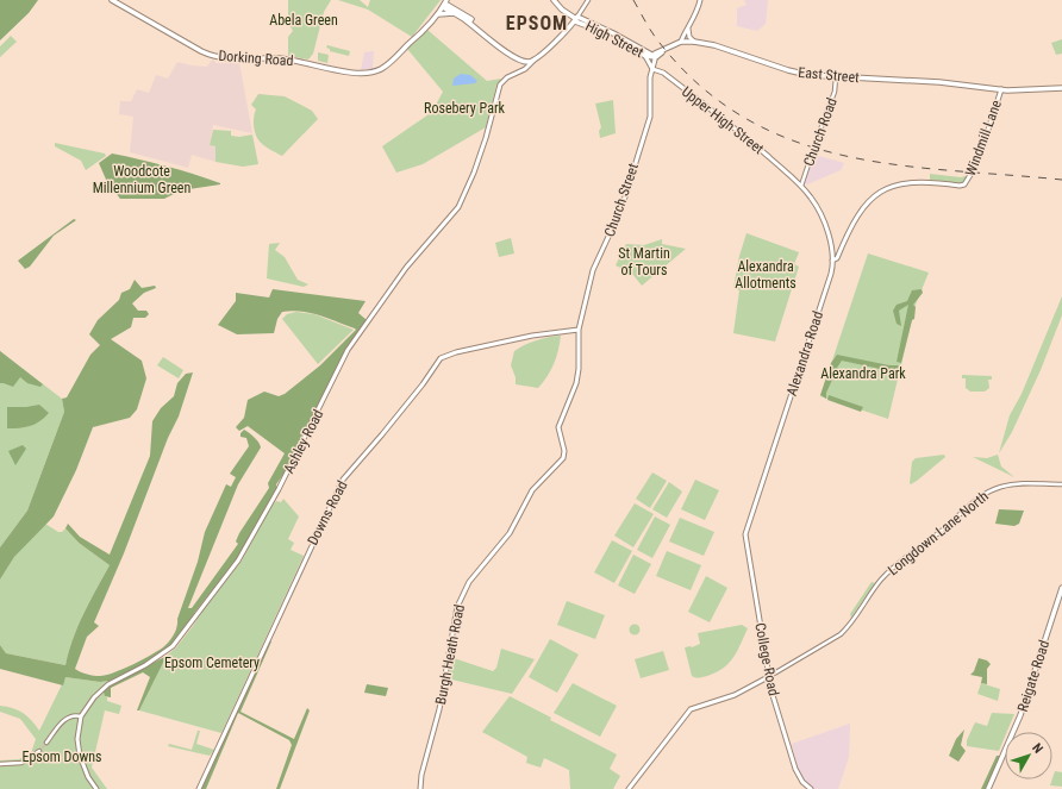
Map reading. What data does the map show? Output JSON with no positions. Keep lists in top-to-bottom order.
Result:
{
  "streets": {
    "highway": [
      "High Street",
      "Dorking Road",
      "East Street",
      "Ashley Road",
      "Reigate Road"
    ],
    "main road": [
      "Upper High Street",
      "Windmill Lane",
      "Church Street",
      "Alexandra Road",
      "Downs Road",
      "Burgh Heath Road",
      "College Road"
    ],
    "street": ["Church Road", "Longdown Lane North"]
  },
  "crossings": [
    ["High Street", "East Street"],
    ["High Street", "Ashley Road"],
    ["East Street", "Church Road"],
    ["East Street", "Windmill Lane"],
    ["Upper High Street", "Church Road"],
    ["Upper High Street", "Church Street"],
    ["Upper High Street", "Alexandra Road"],
    ["Church Road", "Alexandra Road"],
    ["Windmill Lane", "Alexandra Road"],
    ["Church Street", "Downs Road"],
    ["Church Street", "Burgh Heath Road"],
    ["Alexandra Road", "College Road"],
    ["Downs Road", "Burgh Heath Road"],
    ["Longdown Lane North", "College Road"]
  ],
  "districts": ["EPSOM"],
  "parks": [
    "Abela Green",
    "Rosebery Park",
    "Woodcote Millennium Green",
    "St Martin of Tours",
    "Alexandra Allotments",
    "Alexandra Park",
    "Epsom Cemetery",
    "Epsom Downs"
  ],
  "north": "top right"
}
